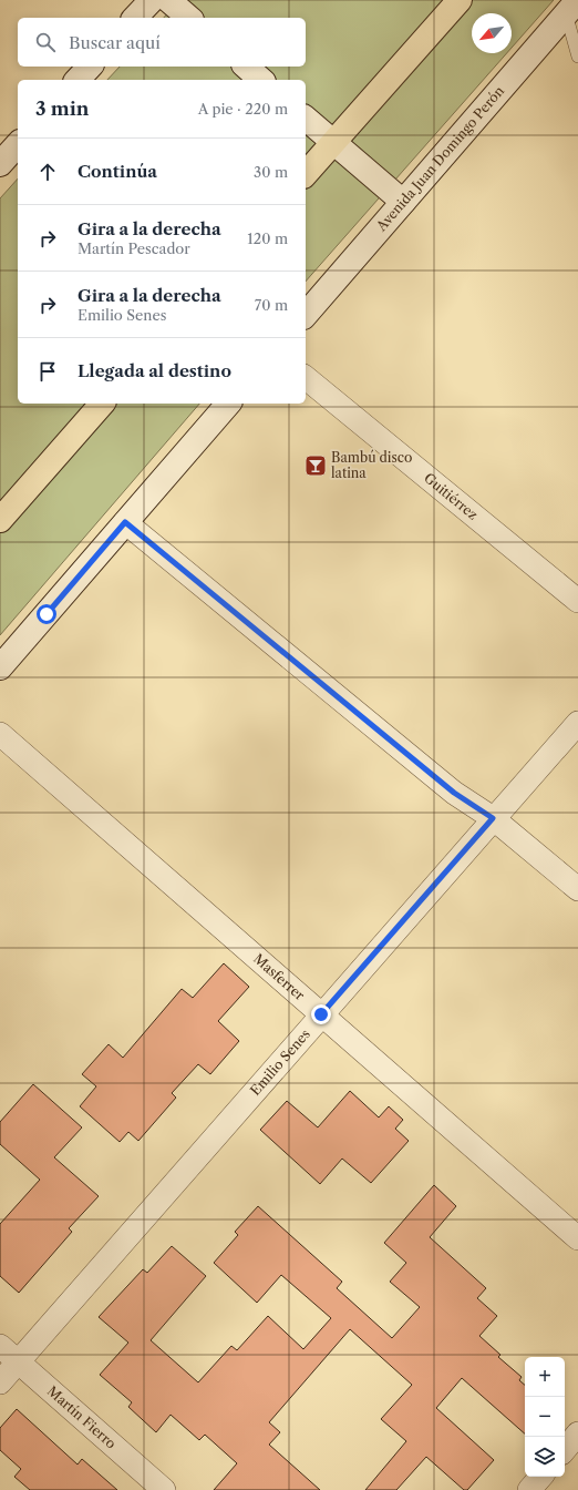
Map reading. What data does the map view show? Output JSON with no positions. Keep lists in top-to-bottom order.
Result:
{
  "streets": {
    "main road": ["Avenida Juan Domingo Perón"],
    "street": [
      "Guitiérrez",
      "Masferrer",
      "Emilio Senes",
      "Martín Fierro"
    ]
  },
  "crossings": [
    ["Masferrer", "Emilio Senes"],
    ["Emilio Senes", "Martín Fierro"]
  ],
  "places": {
    "bar": ["Bambú disco latina"]
  },
  "north": "bottom left",
  "page": {
    "search": "Buscar aquí",
    "heading": ["3 min", "A pie · 220 m"],
    "list": [
      ["Continúa", "30 m"],
      ["Gira a la derecha", "Martín Pescador", "120 m"],
      ["Gira a la derecha", "Emilio Senes", "70 m"],
      "Llegada al destino"
    ],
    "map_buttons": ["+", "−"]
  }
}
